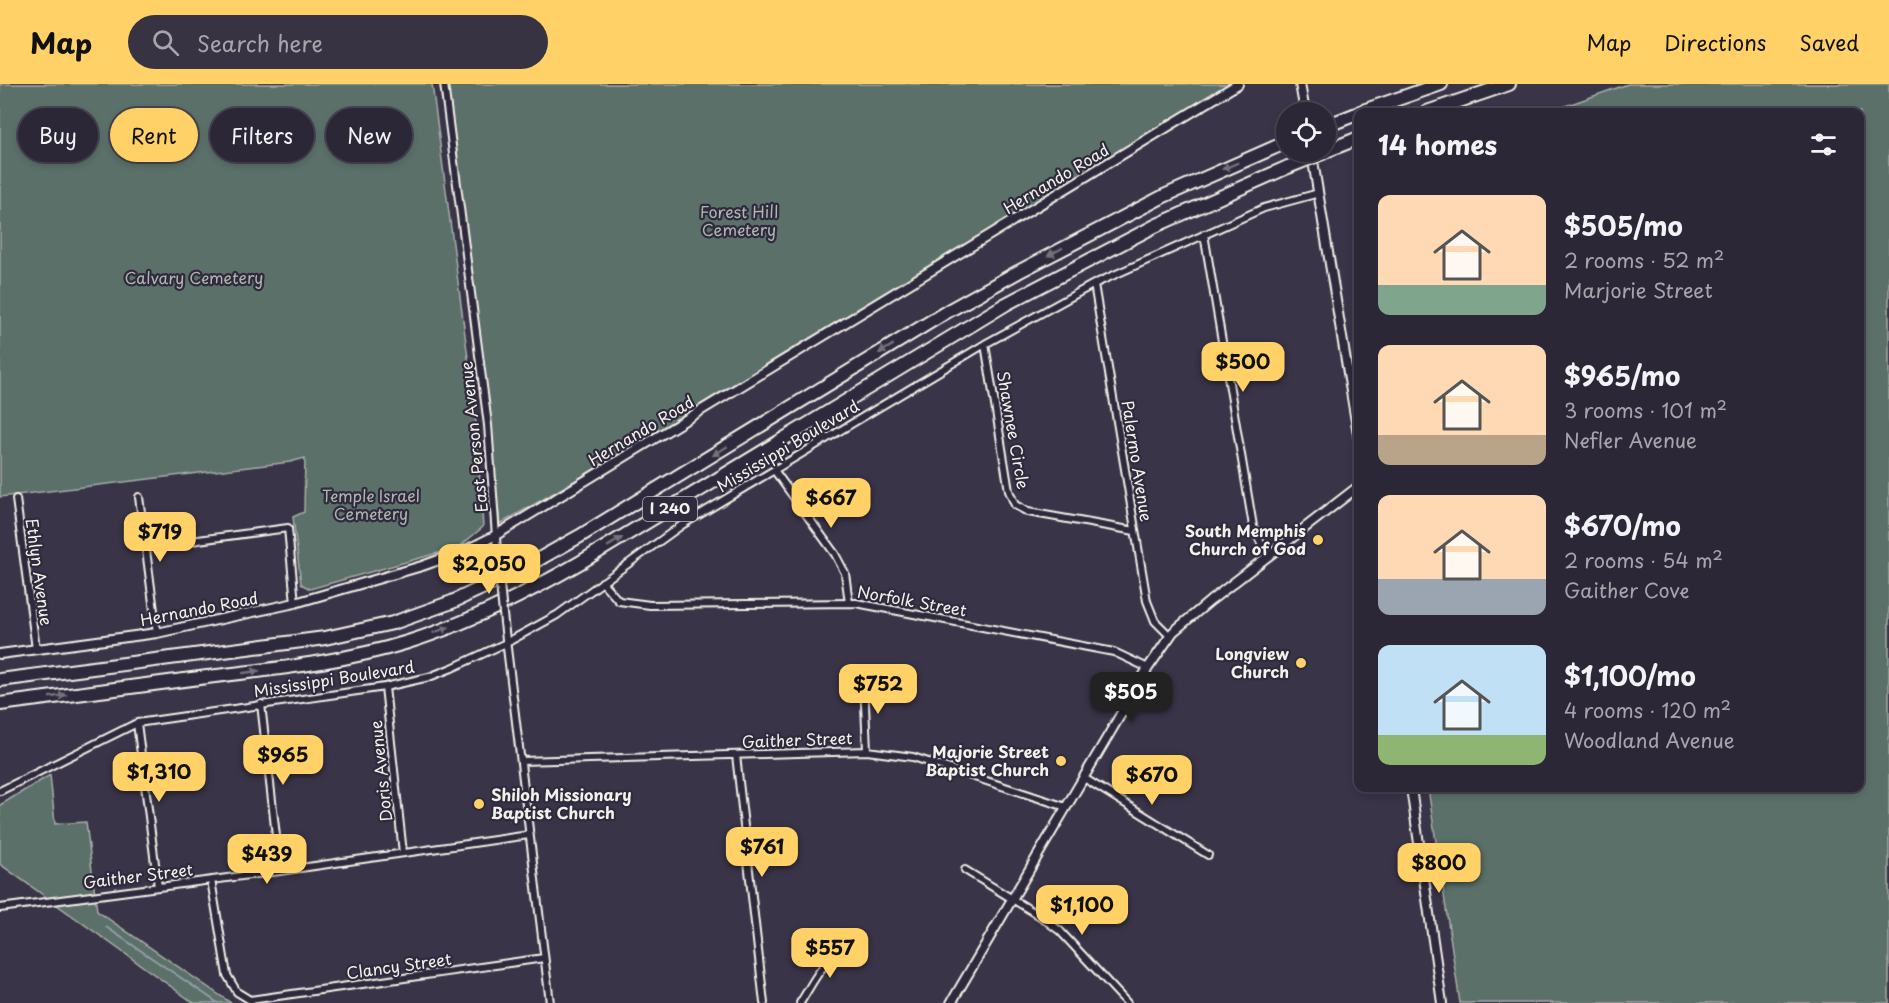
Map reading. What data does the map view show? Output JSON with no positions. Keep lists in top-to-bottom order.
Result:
{
  "streets": {
    "highway": ["I 240"],
    "street": [
      "Hernando Road",
      "Shawnee Circle",
      "East Person Avenue",
      "Mississippi Boulevard",
      "Palermo Avenue",
      "Ethlyn Avenue",
      "Norfolk Street",
      "Gaither Street",
      "Doris Avenue",
      "Clancy Street"
    ]
  },
  "crossings": [
    ["Hernando Road", "East Person Avenue"],
    ["Hernando Road", "Ethlyn Avenue"],
    ["Shawnee Circle", "Mississippi Boulevard"],
    ["Shawnee Circle", "Palermo Avenue"],
    ["East Person Avenue", "Mississippi Boulevard"],
    ["East Person Avenue", "Gaither Street"],
    ["East Person Avenue", "Clancy Street"],
    ["Mississippi Boulevard", "Palermo Avenue"],
    ["Mississippi Boulevard", "Norfolk Street"],
    ["Mississippi Boulevard", "Doris Avenue"],
    ["Gaither Street", "Doris Avenue"],
    ["Gaither Street", "Clancy Street"]
  ],
  "parks": ["Forest Hill Cemetery", "Calvary Cemetery", "Temple Israel Cemetery"],
  "places": [
    "South Memphis Church of God",
    "Longview Church",
    "Majorie Street Baptist Church",
    "Shiloh Missionary Baptist Church"
  ],
  "page": {
    "header": "Map",
    "search": "Search here",
    "nav": ["Map", "Directions", "Saved"],
    "chip": [
      "Buy",
      "Rent",
      "Filters",
      "New"
    ],
    "heading": "14 homes",
    "list": [
      {
        "name": "$505/mo",
        "note": "2 rooms · 52 m² · Marjorie Street"
      },
      {
        "name": "$965/mo",
        "note": "3 rooms · 101 m² · Nefler Avenue"
      },
      {
        "name": "$670/mo",
        "note": "2 rooms · 54 m² · Gaither Cove"
      },
      {
        "name": "$1,100/mo",
        "note": "4 rooms · 120 m² · Woodland Avenue"
      }
    ],
    "price": [
      "$500",
      "$667",
      "$719",
      "$2,050",
      "$752",
      "$505",
      "$965",
      "$1,310",
      "$670",
      "$761",
      "$439",
      "$800",
      "$1,100",
      "$557"
    ]
  }
}
